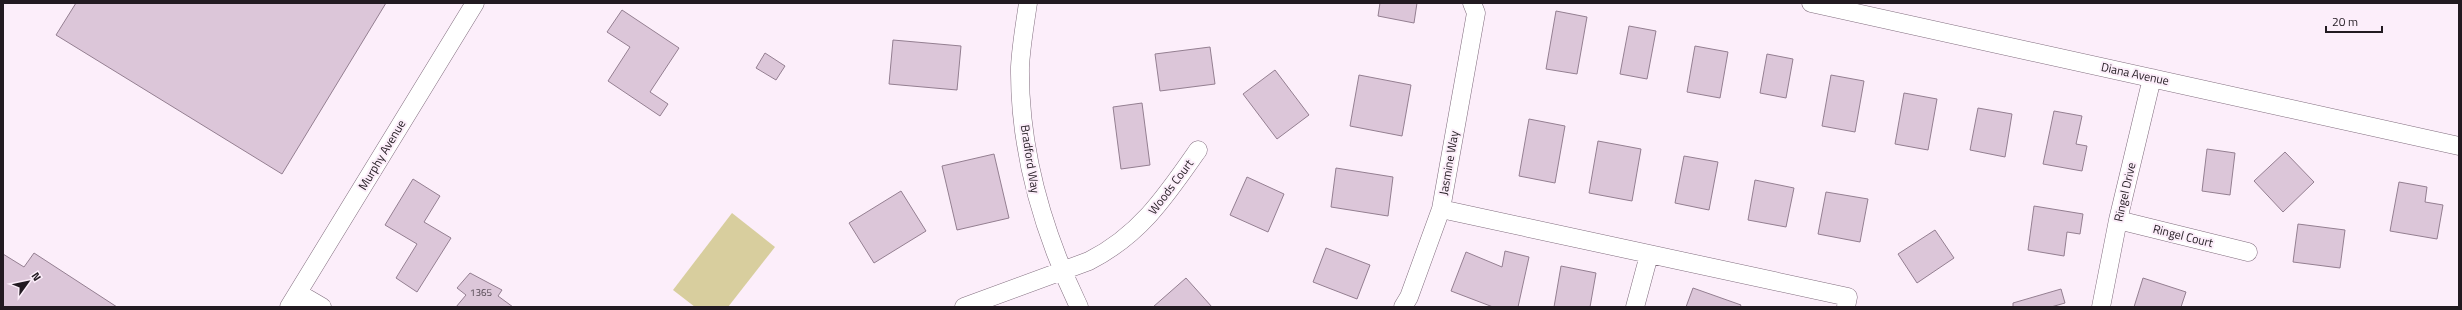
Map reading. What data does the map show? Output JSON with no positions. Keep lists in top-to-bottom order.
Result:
{
  "streets": {
    "street": [
      "Diana Avenue",
      "Murphy Avenue",
      "Bradford Way",
      "Jasmine Way",
      "Woods Court",
      "Ringel Drive",
      "Ringel Court"
    ]
  },
  "crossings": [
    ["Diana Avenue", "Ringel Drive"],
    ["Bradford Way", "Woods Court"],
    ["Ringel Drive", "Ringel Court"]
  ],
  "house_numbers": ["1365"],
  "scale_bar": "20 m",
  "north": "top right"
}
